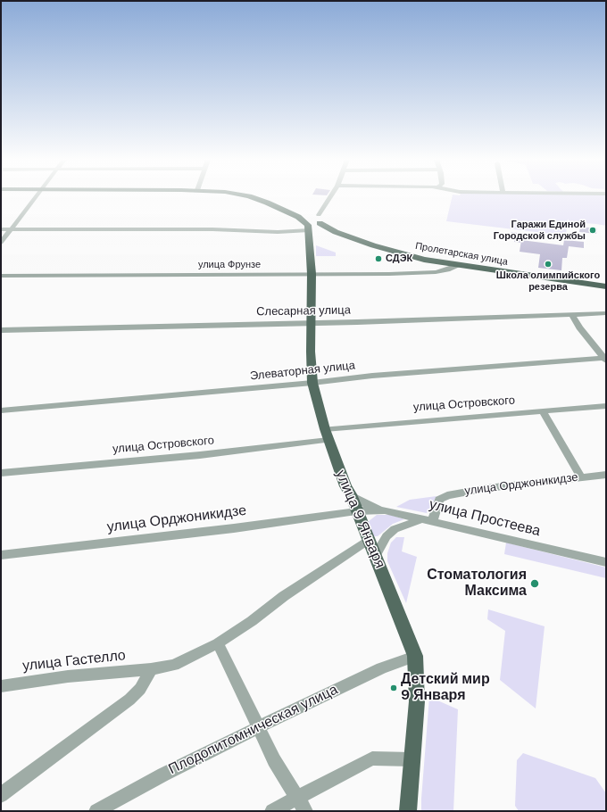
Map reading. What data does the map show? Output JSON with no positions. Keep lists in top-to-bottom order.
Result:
{
  "streets": {
    "main road": ["Пролетарская улица", "улица 9 Января"],
    "street": [
      "улица Фрунзе",
      "Слесарная улица",
      "Элеваторная улица",
      "улица Островского",
      "улица Орджоникидзе",
      "улица Простеева",
      "улица Гастелло",
      "Плодопитомническая улица"
    ]
  },
  "crossings": [
    ["Пролетарская улица", "улица Фрунзе"],
    ["Пролетарская улица", "улица 9 Января"],
    ["улица Фрунзе", "улица 9 Января"],
    ["Слесарная улица", "улица 9 Января"],
    ["Элеваторная улица", "улица 9 Января"],
    ["улица Островского", "улица 9 Января"],
    ["улица Орджоникидзе", "улица Простеева"],
    ["улица Орджоникидзе", "улица 9 Января"],
    ["улица Простеева", "улица 9 Января"],
    ["улица 9 Января", "улица Гастелло"],
    ["улица 9 Января", "Плодопитомническая улица"]
  ],
  "places": [
    "Гаражи Единой Городской службы",
    "СДЭК",
    "Школа олимпийского резерва",
    "Стоматология Максима",
    "Детский мир 9 Января"
  ]
}
